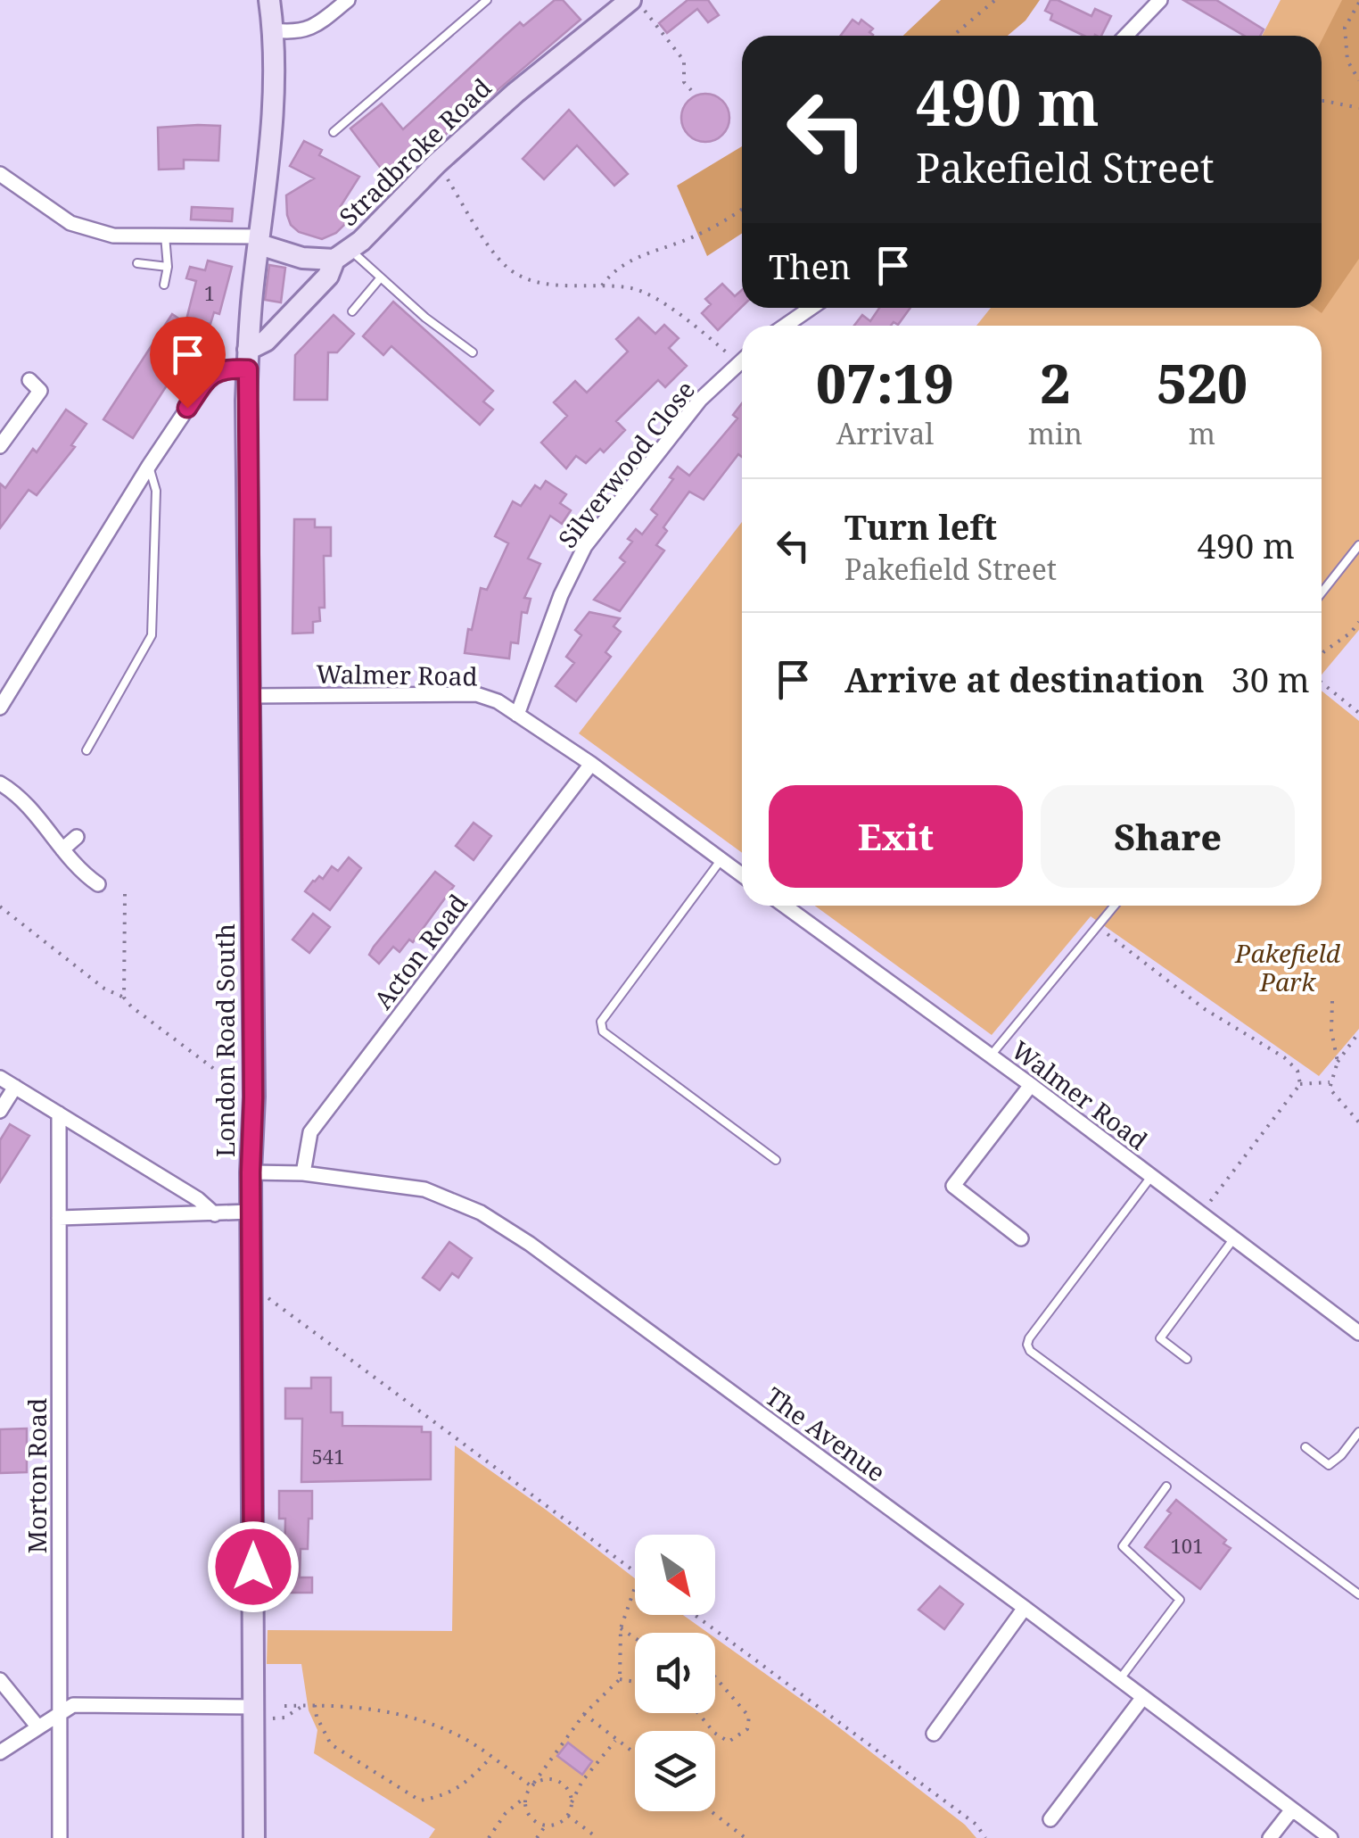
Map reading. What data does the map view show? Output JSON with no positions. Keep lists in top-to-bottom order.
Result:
{
  "streets": {
    "main road": ["Stradbroke Road", "London Road South"],
    "street": [
      "Silverwood Close",
      "Walmer Road",
      "Acton Road",
      "The Avenue",
      "Morton Road"
    ]
  },
  "crossings": [
    ["Stradbroke Road", "London Road South"],
    ["Silverwood Close", "Walmer Road"],
    ["Walmer Road", "Acton Road"],
    ["Walmer Road", "London Road South"],
    ["Acton Road", "The Avenue"],
    ["London Road South", "The Avenue"]
  ],
  "parks": ["Pakefield Park"],
  "house_numbers": ["1", "541", "101"],
  "north": "bottom right",
  "page": {
    "turn": ["490 m", "Pakefield Street"],
    "then": "Then",
    "eta": [
      "07:19",
      "Arrival",
      "2",
      "min",
      "520",
      "m"
    ],
    "list": [
      {
        "name": "Turn left",
        "note": "Pakefield Street",
        "value": "490 m"
      },
      {
        "name": "Arrive at destination",
        "value": "30 m"
      }
    ],
    "buttons": ["Exit", "Share"]
  }
}
